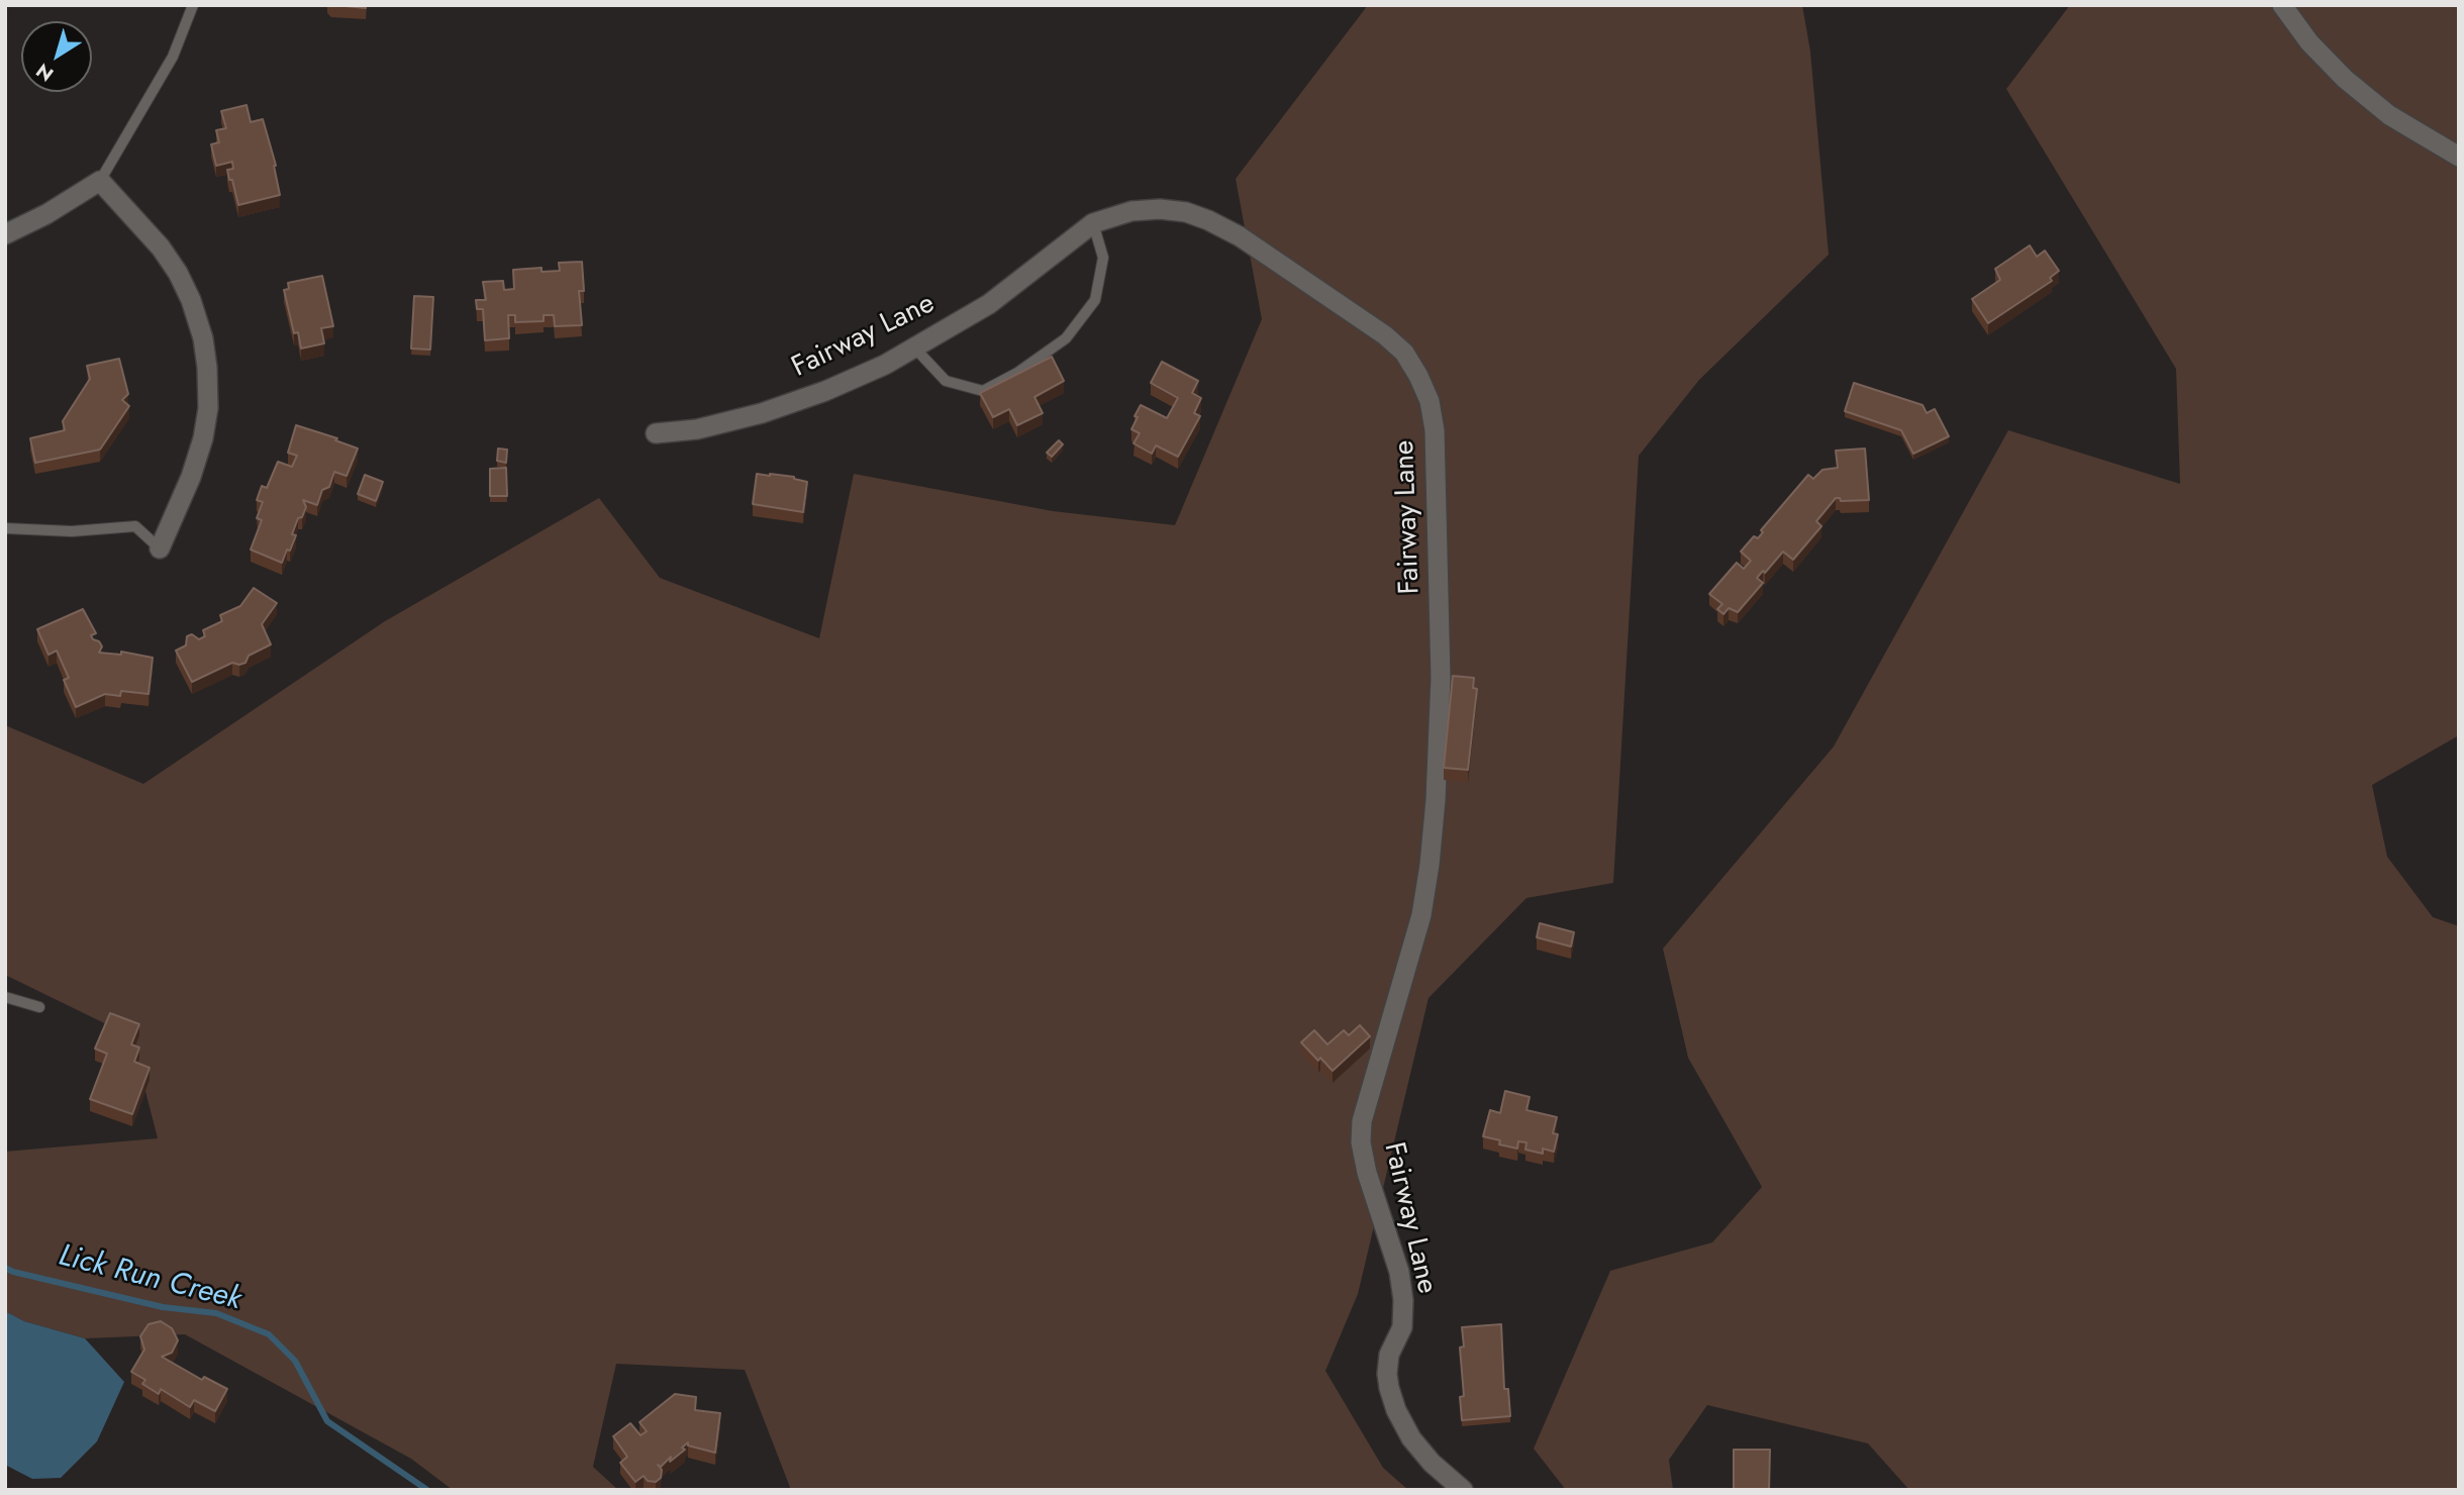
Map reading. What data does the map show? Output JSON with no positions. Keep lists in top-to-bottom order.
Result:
{
  "streets": {
    "street": ["Fairway Lane"]
  },
  "water": ["Lick Run Creek"],
  "north": "bottom left"
}
